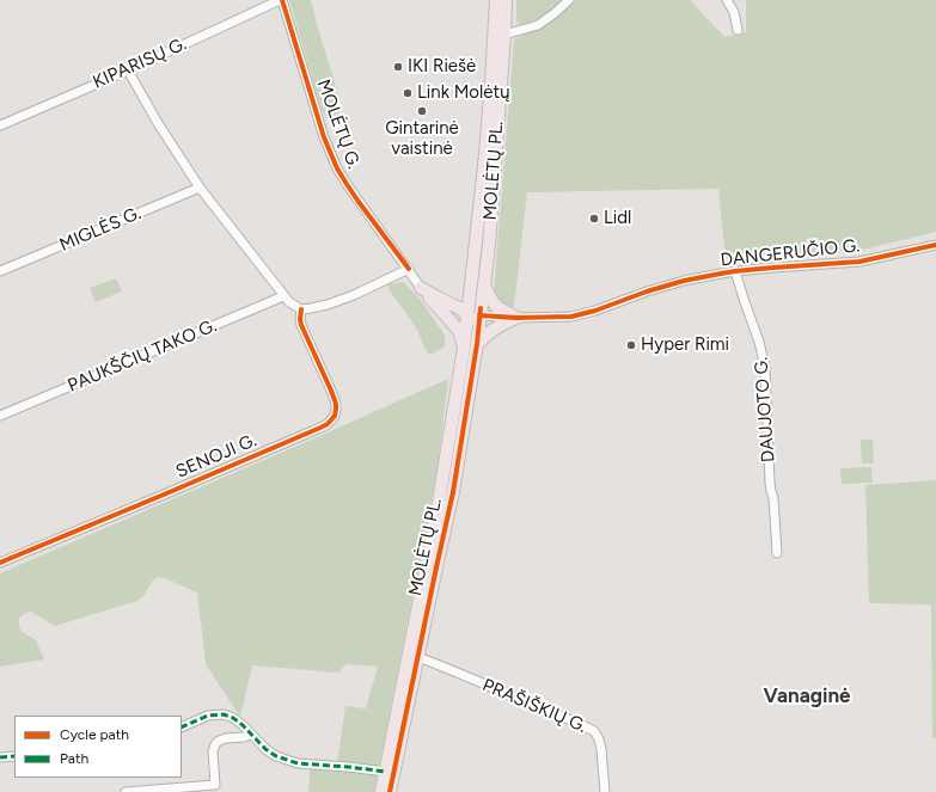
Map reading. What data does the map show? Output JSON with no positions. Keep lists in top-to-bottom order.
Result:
{
  "streets": {
    "highway": ["MOLĖTŲ PL."],
    "street": [
      "KIPARISŲ G.",
      "MOLĖTŲ G.",
      "MIGLĖS G.",
      "DANGERUČIO G.",
      "PAUKŠČIŲ TAKO G.",
      "DAUJOTO G.",
      "SENOJI G.",
      "PRAŠIŠKIŲ G."
    ]
  },
  "crossings": [
    ["KIPARISŲ G.", "MOLĖTŲ G."],
    ["MOLĖTŲ PL.", "DANGERUČIO G."],
    ["MOLĖTŲ PL.", "PRAŠIŠKIŲ G."],
    ["DANGERUČIO G.", "DAUJOTO G."]
  ],
  "districts": ["Vanaginė"],
  "places": [
    "IKI Riešė",
    "Link Molėtų",
    "Gintarinė vaistinė",
    "Lidl",
    "Hyper Rimi"
  ],
  "legend": ["Cycle path", "Path"]
}
